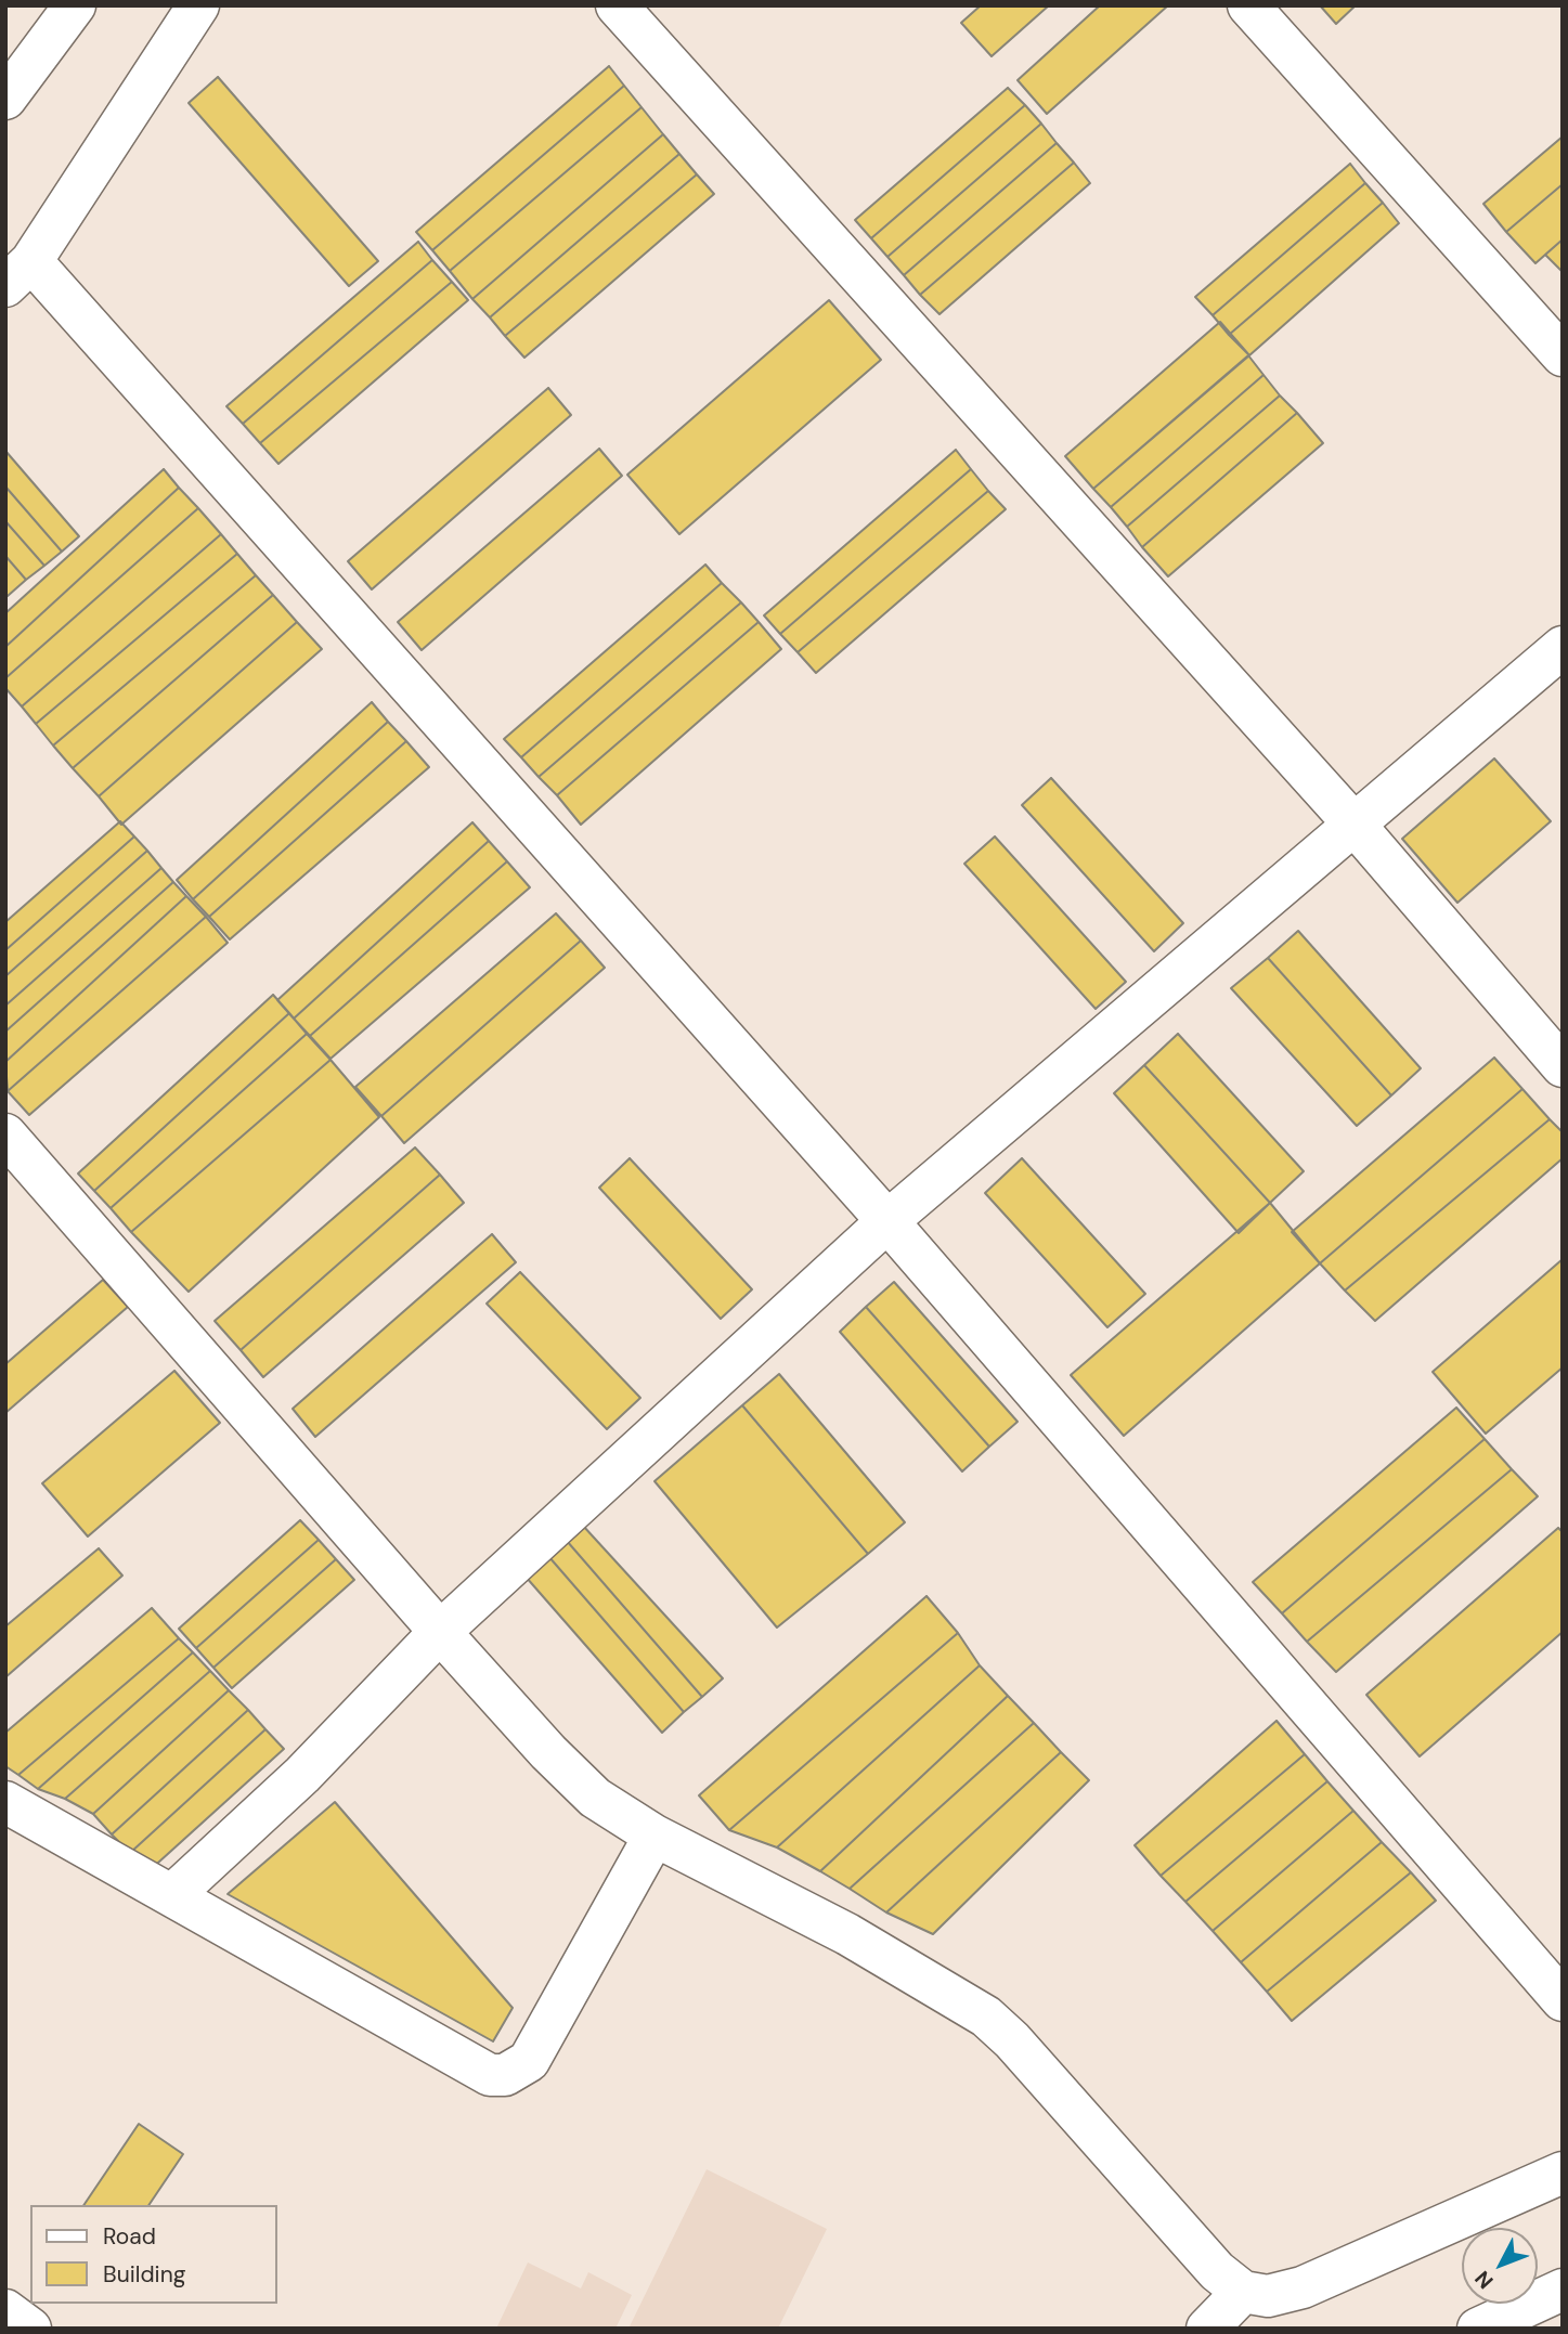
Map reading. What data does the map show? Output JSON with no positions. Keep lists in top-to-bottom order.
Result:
{
  "legend": ["Road", "Building"],
  "north": "bottom left"
}
